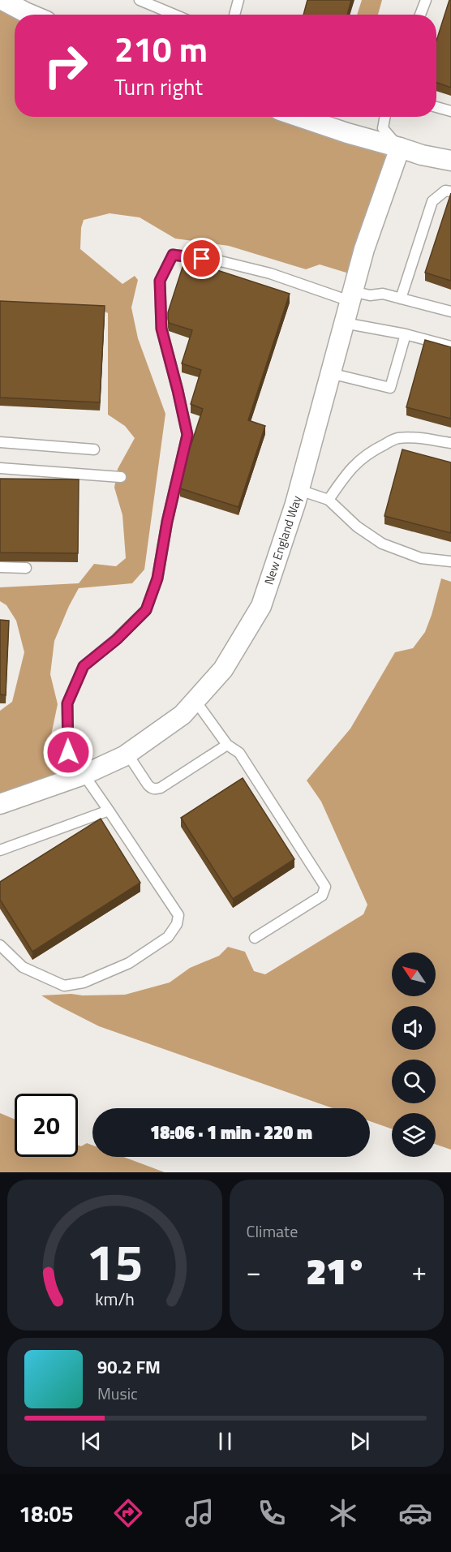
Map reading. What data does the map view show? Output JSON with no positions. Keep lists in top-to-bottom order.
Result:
{
  "streets": {
    "street": ["New England Way"]
  },
  "north": "top left",
  "page": {
    "turn": ["210 m", "Turn right"],
    "limit": "20",
    "trip": "18:06 · 1 min · 220 m",
    "tile": "Climate",
    "heat": ["−", "21°", "+"],
    "song": ["90.2 FM", "Music"],
    "tabs": "18:05",
    "gauge": ["15", "km/h"]
  }
}
